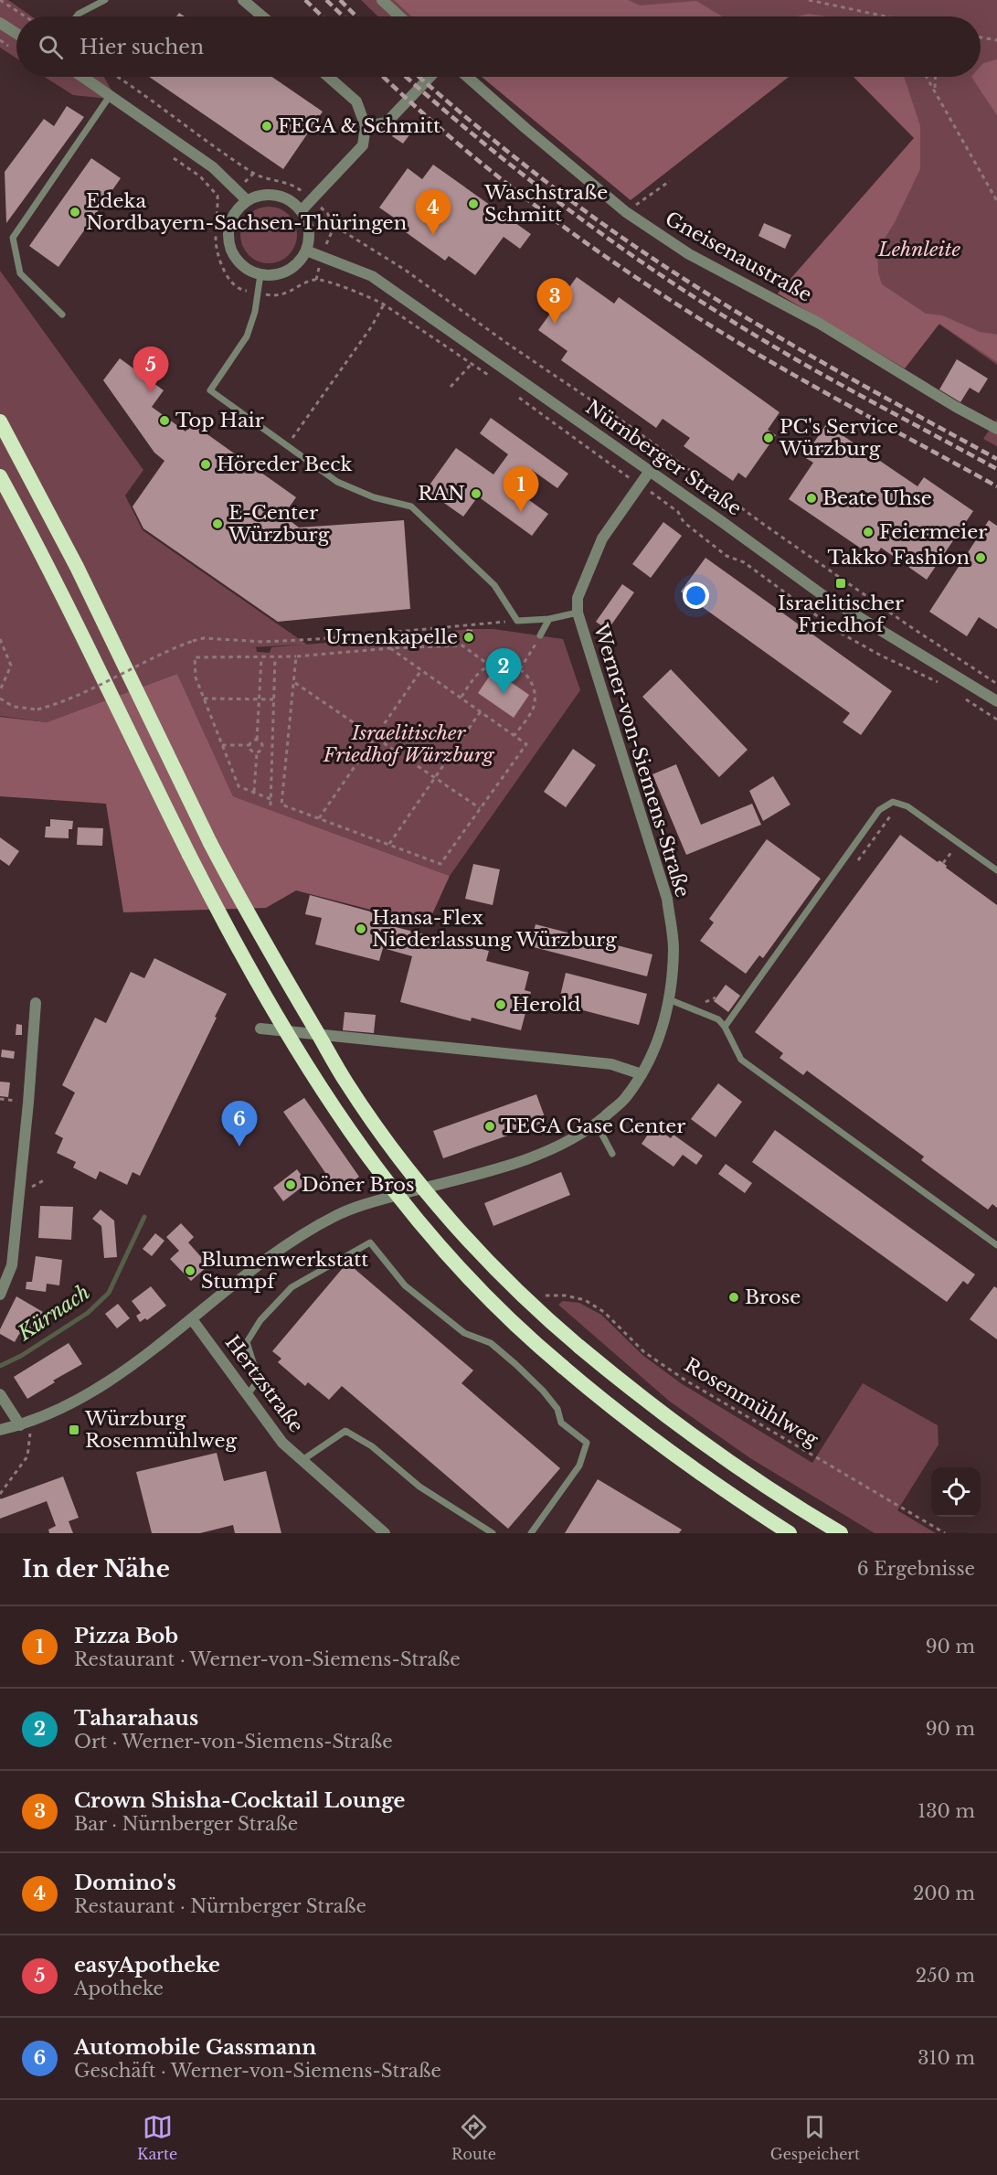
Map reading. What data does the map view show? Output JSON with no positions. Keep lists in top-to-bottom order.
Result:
{
  "streets": {
    "street": [
      "Gneisenaustraße",
      "Nürnberger Straße",
      "Werner-von-Siemens-Straße",
      "Hertzstraße"
    ],
    "path": ["Rosenmühlweg"]
  },
  "crossings": [
    ["Nürnberger Straße", "Werner-von-Siemens-Straße"],
    ["Werner-von-Siemens-Straße", "Hertzstraße"]
  ],
  "water": ["Kürnach"],
  "parks": ["Lehnleite", "Israelitischer Friedhof Würzburg"],
  "places": {
    "other": [
      "FEGA & Schmitt",
      "Waschstraße Schmitt",
      "Edeka Nordbayern-Sachsen-Thüringen",
      "Top Hair",
      "PC's Service Würzburg",
      "Höreder Beck",
      "RAN",
      "Beate Uhse",
      "E-Center Würzburg",
      "Feiermeier",
      "Takko Fashion",
      "Urnenkapelle",
      "Hansa-Flex Niederlassung Würzburg",
      "Herold",
      "TEGA Gase Center",
      "Döner Bros",
      "Blumenwerkstatt Stumpf",
      "Brose"
    ],
    "transit": ["Israelitischer Friedhof", "Würzburg Rosenmühlweg"]
  },
  "page": {
    "search": "Hier suchen",
    "pins": [
      "4",
      "3",
      "5",
      "1",
      "2",
      "6"
    ],
    "heading": ["In der Nähe", "6 Ergebnisse"],
    "list": [
      {
        "mark": "1",
        "name": "Pizza Bob",
        "note": "Restaurant · Werner-von-Siemens-Straße",
        "value": "90 m"
      },
      {
        "mark": "2",
        "name": "Taharahaus",
        "note": "Ort · Werner-von-Siemens-Straße",
        "value": "90 m"
      },
      {
        "mark": "3",
        "name": "Crown Shisha-Cocktail Lounge",
        "note": "Bar · Nürnberger Straße",
        "value": "130 m"
      },
      {
        "mark": "4",
        "name": "Domino's",
        "note": "Restaurant · Nürnberger Straße",
        "value": "200 m"
      },
      {
        "mark": "5",
        "name": "easyApotheke",
        "note": "Apotheke",
        "value": "250 m"
      },
      {
        "mark": "6",
        "name": "Automobile Gassmann",
        "note": "Geschäft · Werner-von-Siemens-Straße",
        "value": "310 m"
      }
    ],
    "nav": ["Karte", "Route", "Gespeichert"]
  }
}
